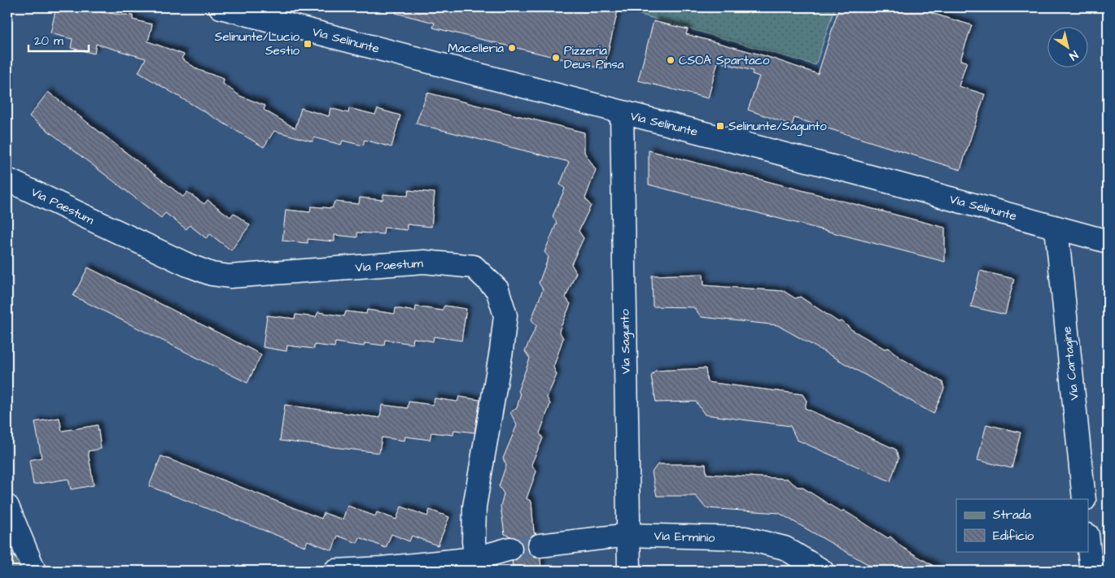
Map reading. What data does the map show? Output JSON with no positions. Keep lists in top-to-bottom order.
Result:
{
  "streets": {
    "street": [
      "Via Selinunte",
      "Via Paestum",
      "Via Sagunto",
      "Via Cartagine",
      "Via Erminio"
    ]
  },
  "crossings": [
    ["Via Selinunte", "Via Sagunto"],
    ["Via Selinunte", "Via Cartagine"],
    ["Via Sagunto", "Via Erminio"]
  ],
  "places": {
    "transit": ["Selinunte/Lucio Sestio", "Selinunte/Sagunto"],
    "other": ["Macelleria", "Pizzeria Deus Pinsa", "CSOA Spartaco"]
  },
  "legend": ["Strada", "Edificio"],
  "scale_bar": "20 m",
  "north": "bottom right"
}
